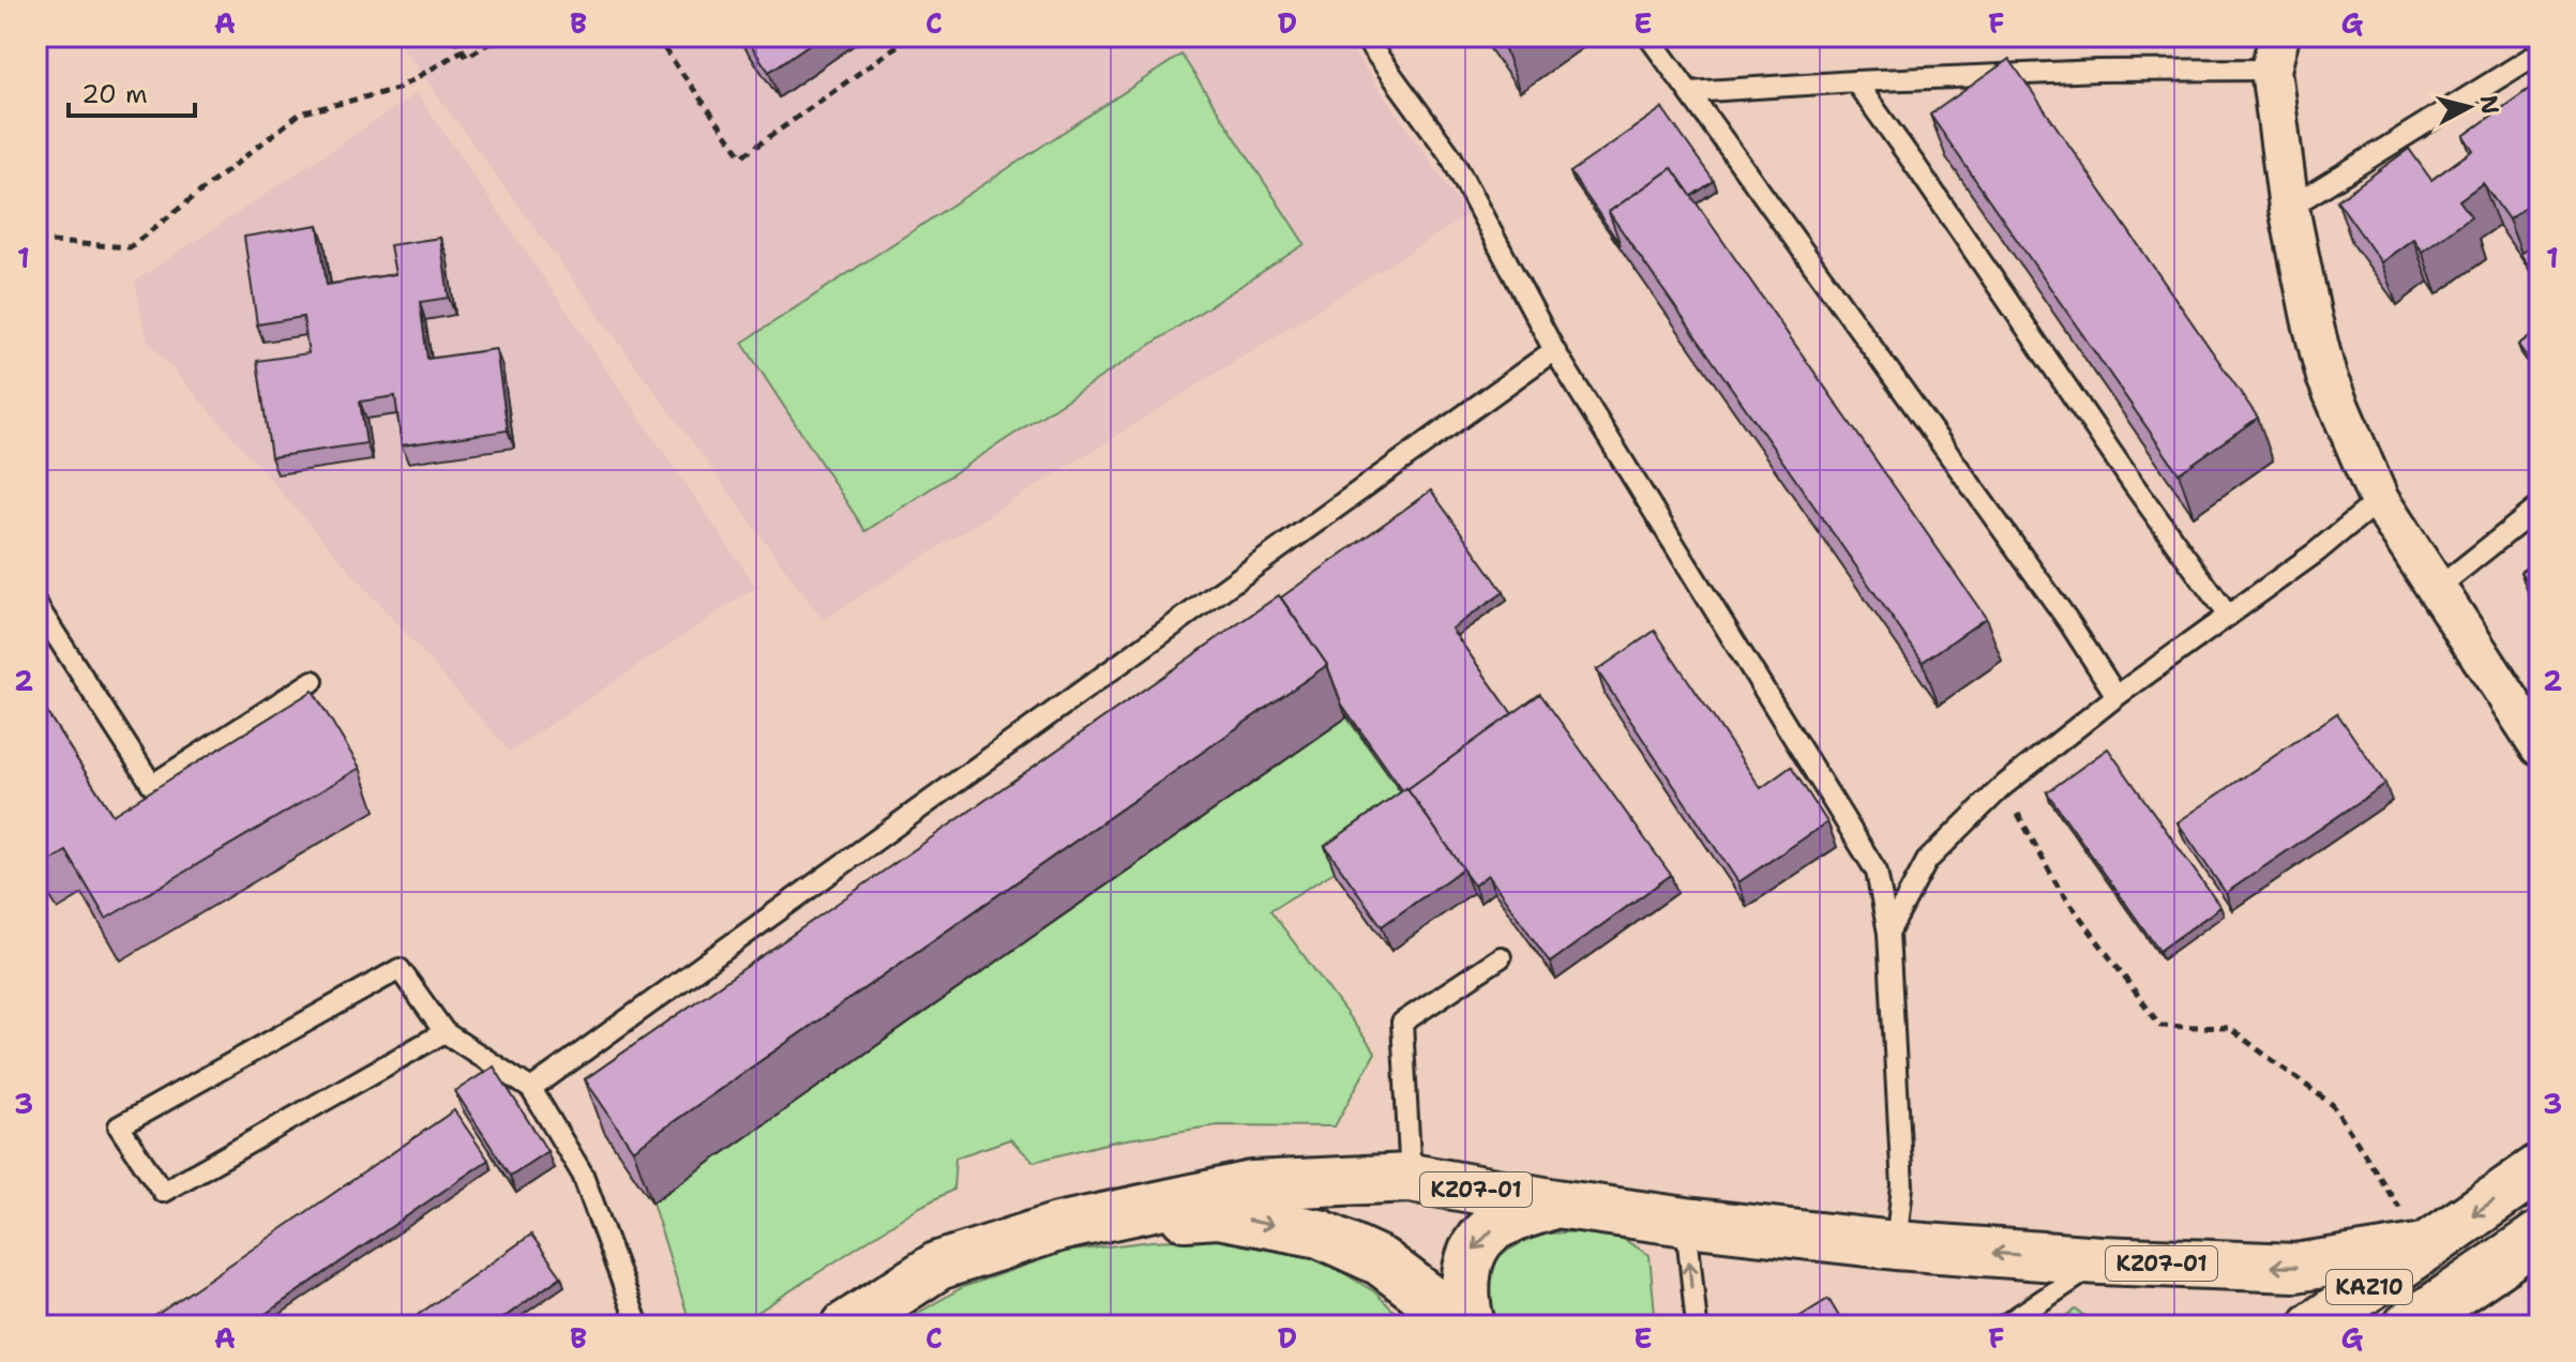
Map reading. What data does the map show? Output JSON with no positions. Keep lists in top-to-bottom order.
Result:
{
  "streets": {
    "main road": ["KZ07-01", "KAZ10"]
  },
  "crossings": [
    ["KZ07-01", "KAZ10"]
  ],
  "scale_bar": "20 m",
  "north": "right",
  "grid": {
    "columns": [
      "A",
      "B",
      "C",
      "D",
      "E",
      "F",
      "G"
    ],
    "rows": ["1", "2", "3"]
  }
}
